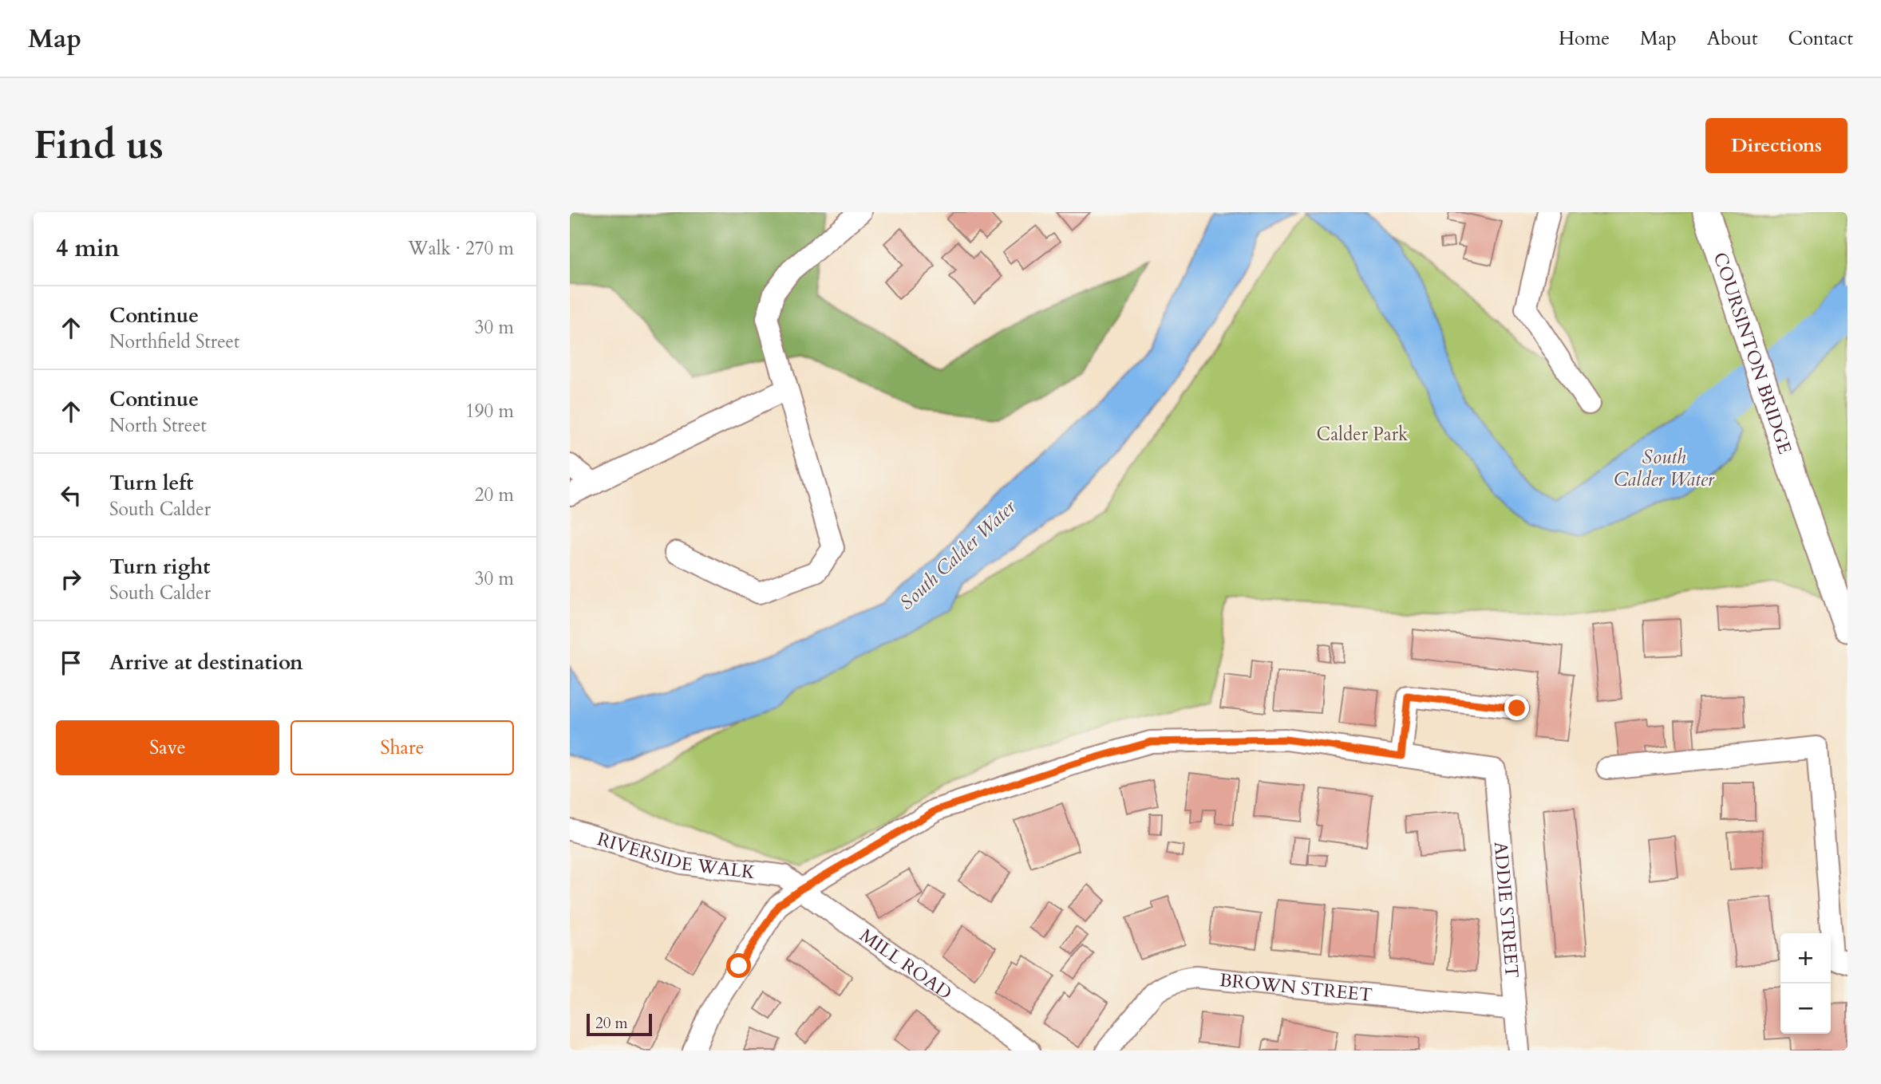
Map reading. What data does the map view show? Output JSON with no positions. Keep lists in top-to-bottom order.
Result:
{
  "streets": {
    "main road": ["COURSINTON BRIDGE"],
    "street": [
      "RIVERSIDE WALK",
      "ADDIE STREET",
      "MILL ROAD",
      "BROWN STREET"
    ]
  },
  "crossings": [
    ["RIVERSIDE WALK", "MILL ROAD"],
    ["ADDIE STREET", "BROWN STREET"]
  ],
  "water": ["South Calder Water"],
  "parks": ["Calder Park"],
  "scale_bar": "20 m",
  "page": {
    "header": "Map",
    "nav": [
      "Home",
      "Map",
      "About",
      "Contact"
    ],
    "buttons": [
      "Directions",
      ["Save", "Share"]
    ],
    "title": "Find us",
    "heading": ["4 min", "Walk · 270 m"],
    "list": [
      ["Continue", "Northfield Street", "30 m"],
      ["Continue", "North Street", "190 m"],
      ["Turn left", "South Calder", "20 m"],
      ["Turn right", "South Calder", "30 m"],
      "Arrive at destination"
    ],
    "map_buttons": ["+", "−"],
    "scale": "20 m"
  }
}
